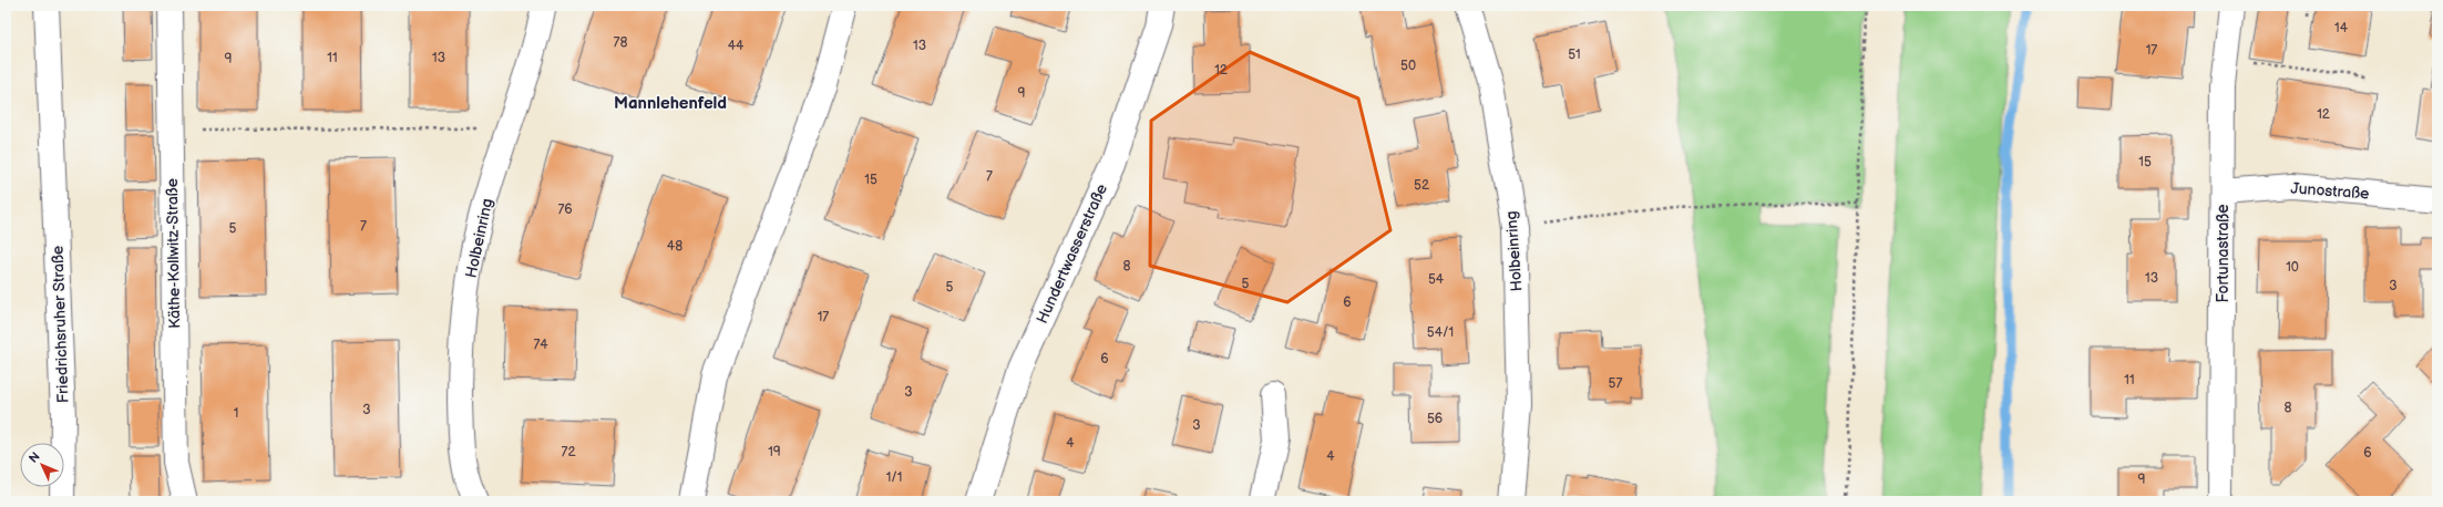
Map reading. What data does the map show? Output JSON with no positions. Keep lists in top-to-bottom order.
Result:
{
  "streets": {
    "street": [
      "Junostraße",
      "Holbeinring",
      "Käthe-Kollwitz-Straße",
      "Hundertwasserstraße",
      "Fortunastraße",
      "Friedrichsruher Straße"
    ]
  },
  "crossings": [
    ["Junostraße", "Fortunastraße"]
  ],
  "districts": ["Mannlehenfeld"],
  "house_numbers": [
    "14",
    "78",
    "44",
    "13",
    "17",
    "51",
    "11",
    "13",
    "9",
    "50",
    "12",
    "9",
    "12",
    "15",
    "7",
    "15",
    "52",
    "76",
    "7",
    "5",
    "48",
    "8",
    "10",
    "13",
    "54",
    "5",
    "3",
    "5",
    "6",
    "17",
    "54/1",
    "74",
    "6",
    "11",
    "57",
    "3",
    "8",
    "3",
    "1",
    "56",
    "3",
    "4",
    "72",
    "19",
    "6",
    "4",
    "1/1",
    "9"
  ],
  "north": "top left"
}
